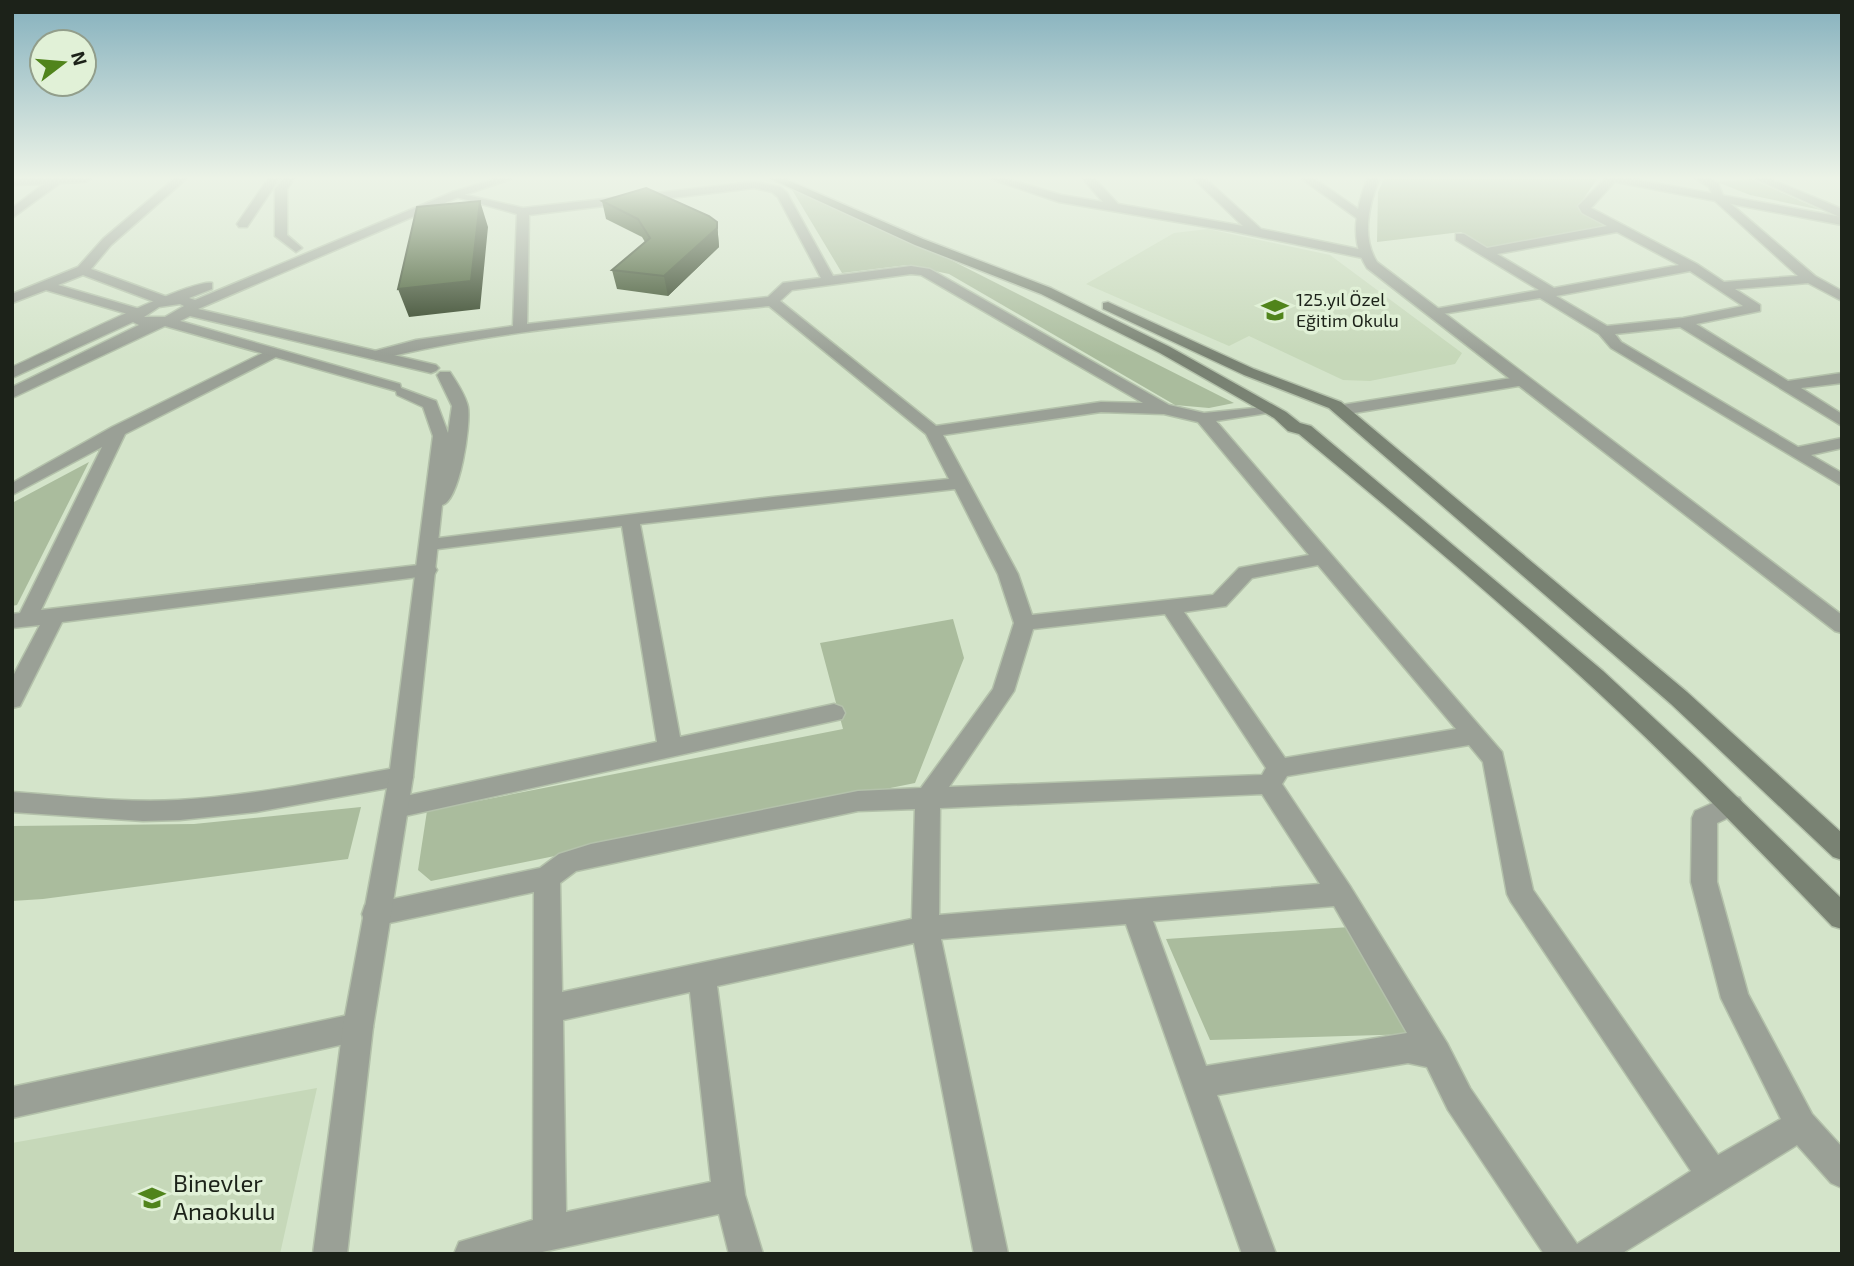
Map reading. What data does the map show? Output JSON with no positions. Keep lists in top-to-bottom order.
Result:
{
  "places": {
    "school or university": ["125.yıl Özel Eğitim Okulu", "Binevler Anaokulu"]
  },
  "north": "right"
}
